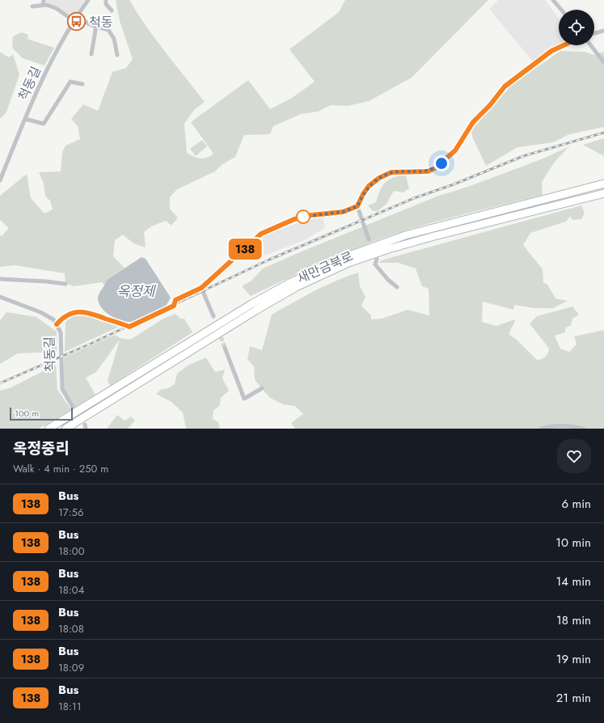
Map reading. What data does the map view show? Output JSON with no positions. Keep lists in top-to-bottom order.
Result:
{
  "streets": {
    "highway": ["새만금북로"],
    "street": ["척동길"]
  },
  "crossings": [
    ["척동길", "새만금북로"]
  ],
  "water": ["옥정제"],
  "places": {
    "bus stop": ["척동"]
  },
  "lines": ["bus line 138"],
  "scale_bar": "100 m",
  "page": {
    "on_map": "138",
    "scale": "100 m",
    "heading": ["옥정중리", "Walk · 4 min · 250 m"],
    "list": [
      {
        "mark": "138",
        "name": "Bus",
        "note": "17:56",
        "value": "6 min"
      },
      {
        "mark": "138",
        "name": "Bus",
        "note": "18:00",
        "value": "10 min"
      },
      {
        "mark": "138",
        "name": "Bus",
        "note": "18:04",
        "value": "14 min"
      },
      {
        "mark": "138",
        "name": "Bus",
        "note": "18:08",
        "value": "18 min"
      },
      {
        "mark": "138",
        "name": "Bus",
        "note": "18:09",
        "value": "19 min"
      },
      {
        "mark": "138",
        "name": "Bus",
        "note": "18:11",
        "value": "21 min"
      }
    ]
  }
}
